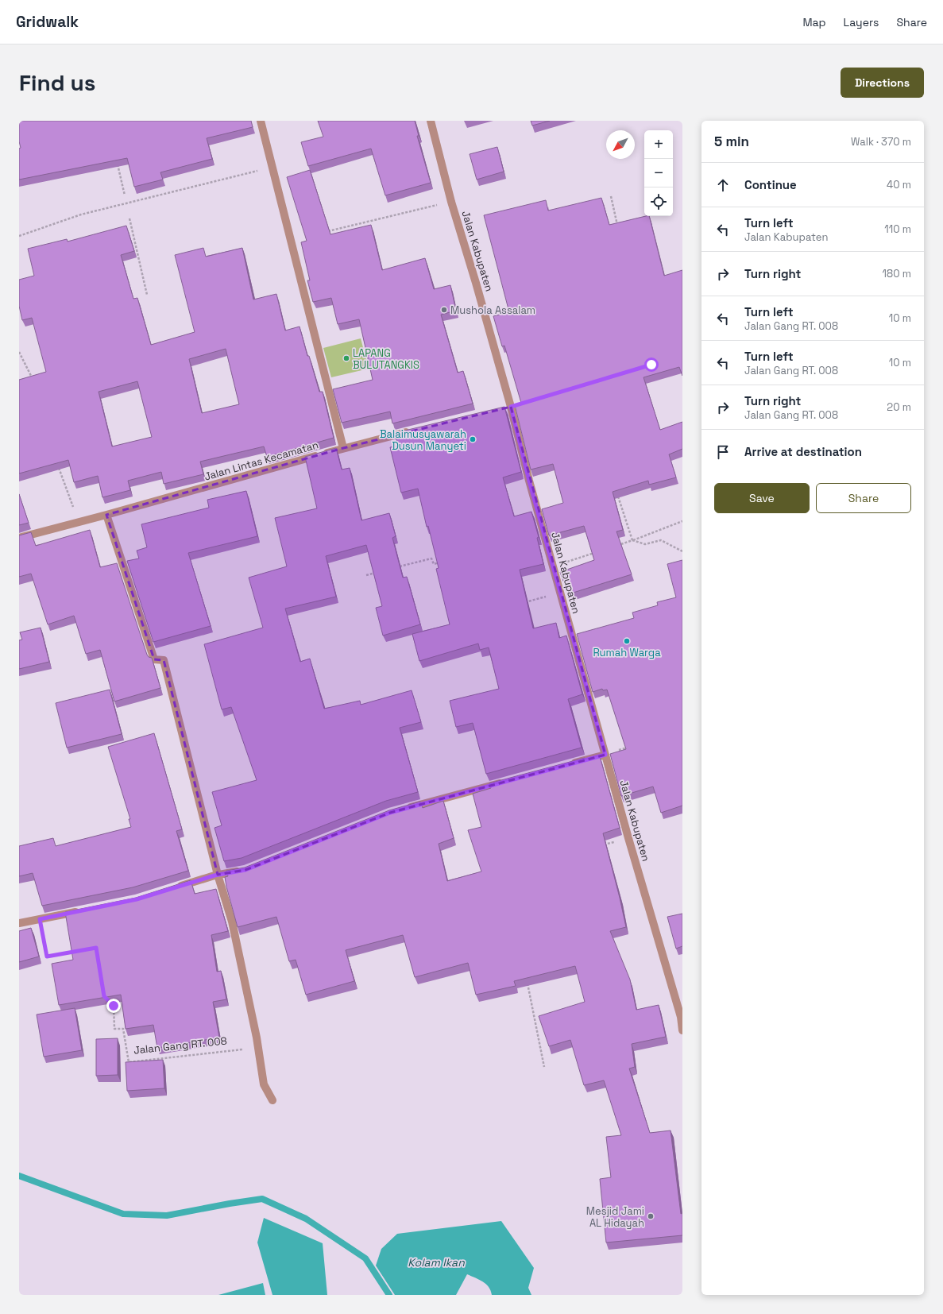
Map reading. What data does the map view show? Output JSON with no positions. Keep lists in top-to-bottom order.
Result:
{
  "streets": {
    "street": ["Jalan Kabupaten", "Jalan Lintas Kecamatan"],
    "path": ["Jalan Gang RT. 008"]
  },
  "water": ["Kolam Ikan"],
  "places": [
    "Mushola Assalam",
    "LAPANG BULUTANGKIS",
    "Balaimusyawarah Dusun Manyeti",
    "Rumah Warga",
    "Mesjid Jami AL Hidayah"
  ],
  "north": "bottom left",
  "page": {
    "header": "Gridwalk",
    "nav": ["Map", "Layers", "Share"],
    "buttons": [
      "Directions",
      ["Save", "Share"]
    ],
    "title": "Find us",
    "heading": ["5 min", "Walk · 370 m"],
    "map_buttons": ["+", "−"],
    "list": [
      ["Continue", "40 m"],
      ["Turn left", "Jalan Kabupaten", "110 m"],
      ["Turn right", "180 m"],
      ["Turn left", "Jalan Gang RT. 008", "10 m"],
      ["Turn left", "Jalan Gang RT. 008", "10 m"],
      ["Turn right", "Jalan Gang RT. 008", "20 m"],
      "Arrive at destination"
    ]
  }
}
